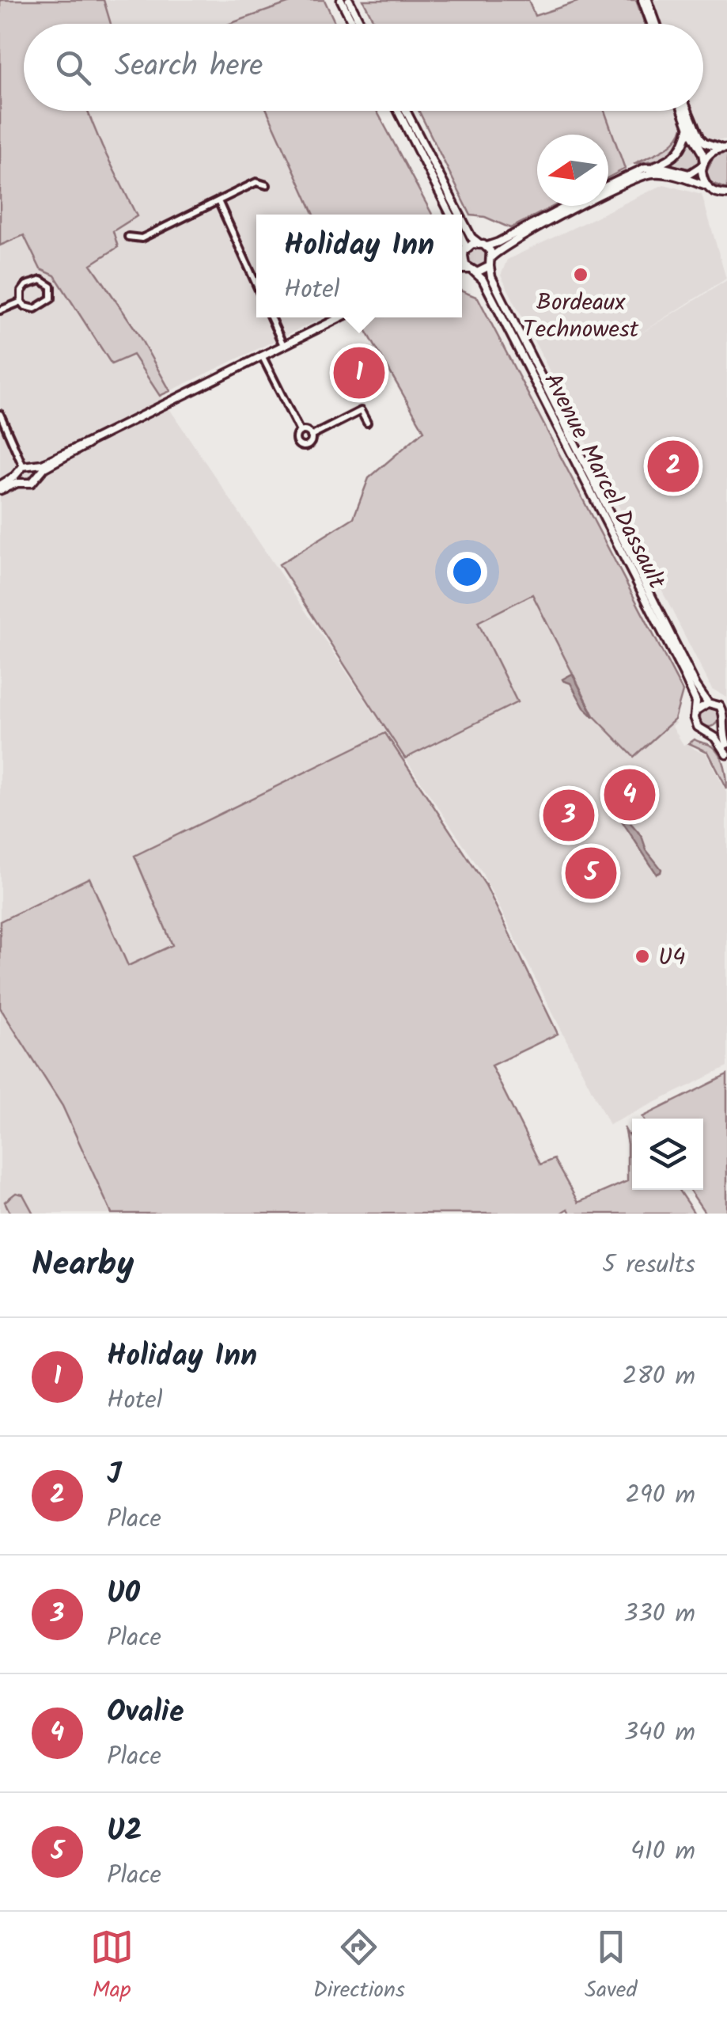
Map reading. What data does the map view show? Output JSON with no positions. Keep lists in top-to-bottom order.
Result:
{
  "streets": {
    "main road": ["Avenue Marcel Dassault"]
  },
  "places": ["Bordeaux Technowest", "U4"],
  "north": "left",
  "page": {
    "search": "Search here",
    "popup": ["Holiday Inn", "Hotel"],
    "pins": [
      "1",
      "2",
      "4",
      "3",
      "5"
    ],
    "heading": ["Nearby", "5 results"],
    "list": [
      {
        "mark": "1",
        "name": "Holiday Inn",
        "note": "Hotel",
        "value": "280 m"
      },
      {
        "mark": "2",
        "name": "J",
        "note": "Place",
        "value": "290 m"
      },
      {
        "mark": "3",
        "name": "U0",
        "note": "Place",
        "value": "330 m"
      },
      {
        "mark": "4",
        "name": "Ovalie",
        "note": "Place",
        "value": "340 m"
      },
      {
        "mark": "5",
        "name": "U2",
        "note": "Place",
        "value": "410 m"
      }
    ],
    "nav": ["Map", "Directions", "Saved"]
  }
}
